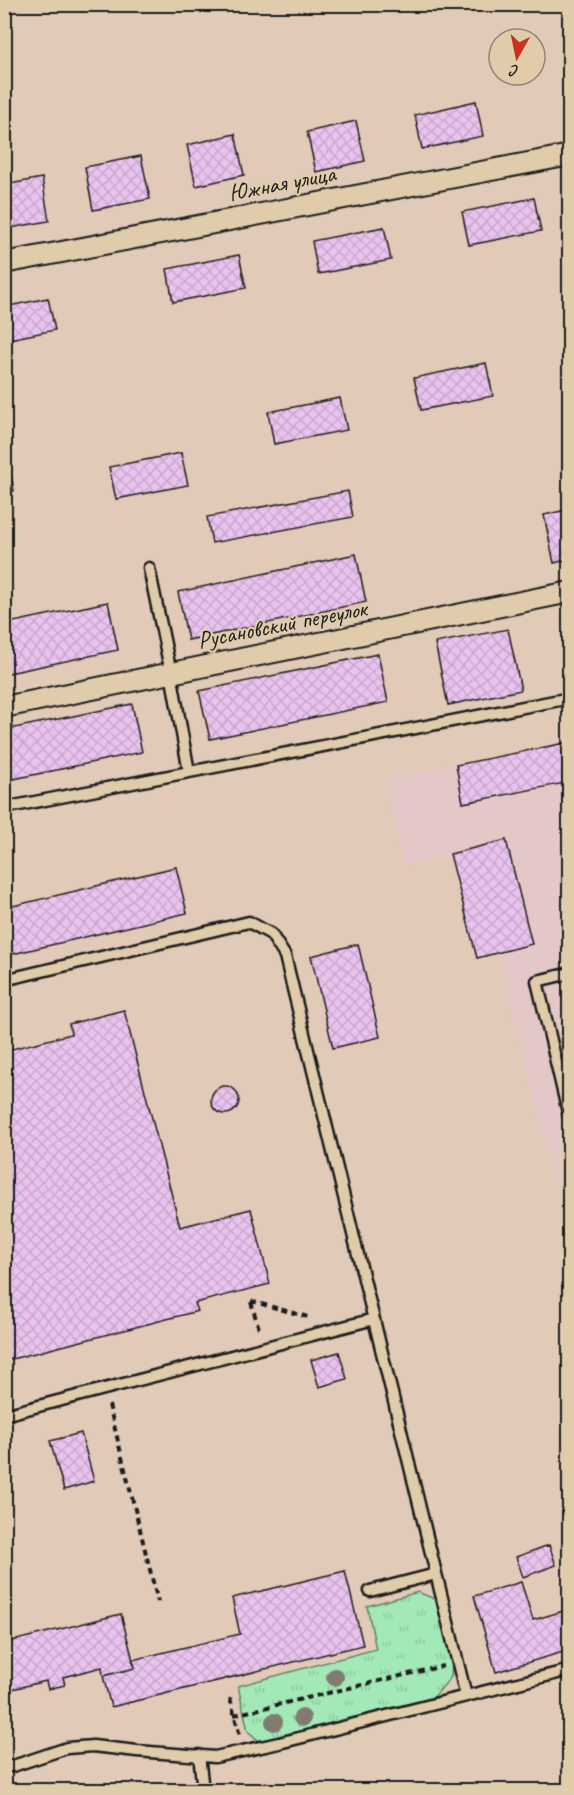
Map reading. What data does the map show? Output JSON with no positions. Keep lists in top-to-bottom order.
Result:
{
  "streets": {
    "street": ["Южная улица", "Русановский переулок"]
  },
  "north": "bottom"
}
